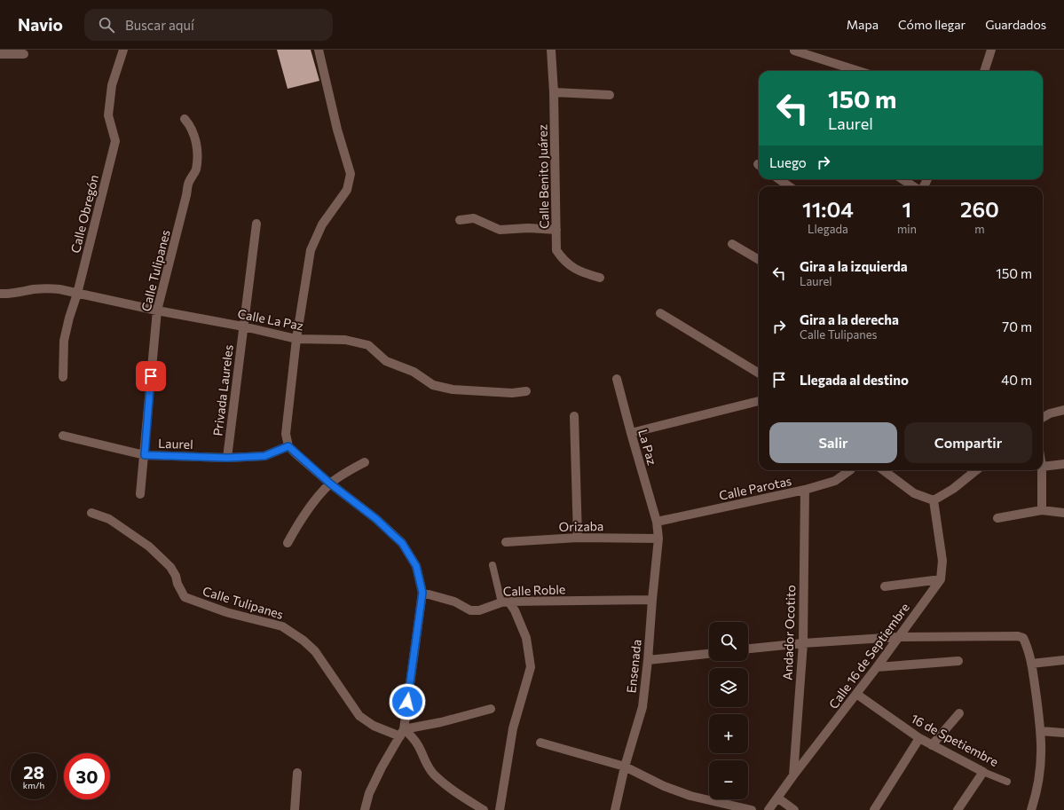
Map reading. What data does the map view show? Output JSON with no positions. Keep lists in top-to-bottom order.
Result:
{
  "streets": {
    "street": [
      "Calle Benito Juárez",
      "Calle Obregón",
      "Calle Tulipanes",
      "Calle La Paz",
      "Privada Laureles",
      "Laurel",
      "La Paz",
      "Calle Parotas",
      "Orizaba",
      "Calle Roble",
      "Andador Ocotito",
      "Calle 16 de Septiembre",
      "Ensenada",
      "16 de Spetiembre"
    ]
  },
  "crossings": [
    ["Calle Obregón", "Calle La Paz"],
    ["Calle Tulipanes", "Calle La Paz"],
    ["Calle Tulipanes", "Laurel"],
    ["Calle La Paz", "Privada Laureles"],
    ["Privada Laureles", "Laurel"],
    ["La Paz", "Calle Parotas"],
    ["La Paz", "Ensenada"],
    ["Calle Parotas", "Andador Ocotito"],
    ["Calle Parotas", "Ensenada"],
    ["Orizaba", "Ensenada"],
    ["Calle Roble", "Ensenada"],
    ["Andador Ocotito", "Calle 16 de Septiembre"],
    ["Calle 16 de Septiembre", "16 de Spetiembre"]
  ],
  "page": {
    "header": "Navio",
    "search": "Buscar aquí",
    "nav": ["Mapa", "Cómo llegar", "Guardados"],
    "turn": ["150 m", "Laurel"],
    "then": "Luego",
    "eta": [
      "11:04",
      "Llegada",
      "1",
      "min",
      "260",
      "m"
    ],
    "list": [
      {
        "name": "Gira a la izquierda",
        "note": "Laurel",
        "value": "150 m"
      },
      {
        "name": "Gira a la derecha",
        "note": "Calle Tulipanes",
        "value": "70 m"
      },
      {
        "name": "Llegada al destino",
        "value": "40 m"
      }
    ],
    "buttons": ["Salir", "Compartir"],
    "map_buttons": ["+", "−"],
    "speed": "28 km/h",
    "limit": "30"
  }
}
